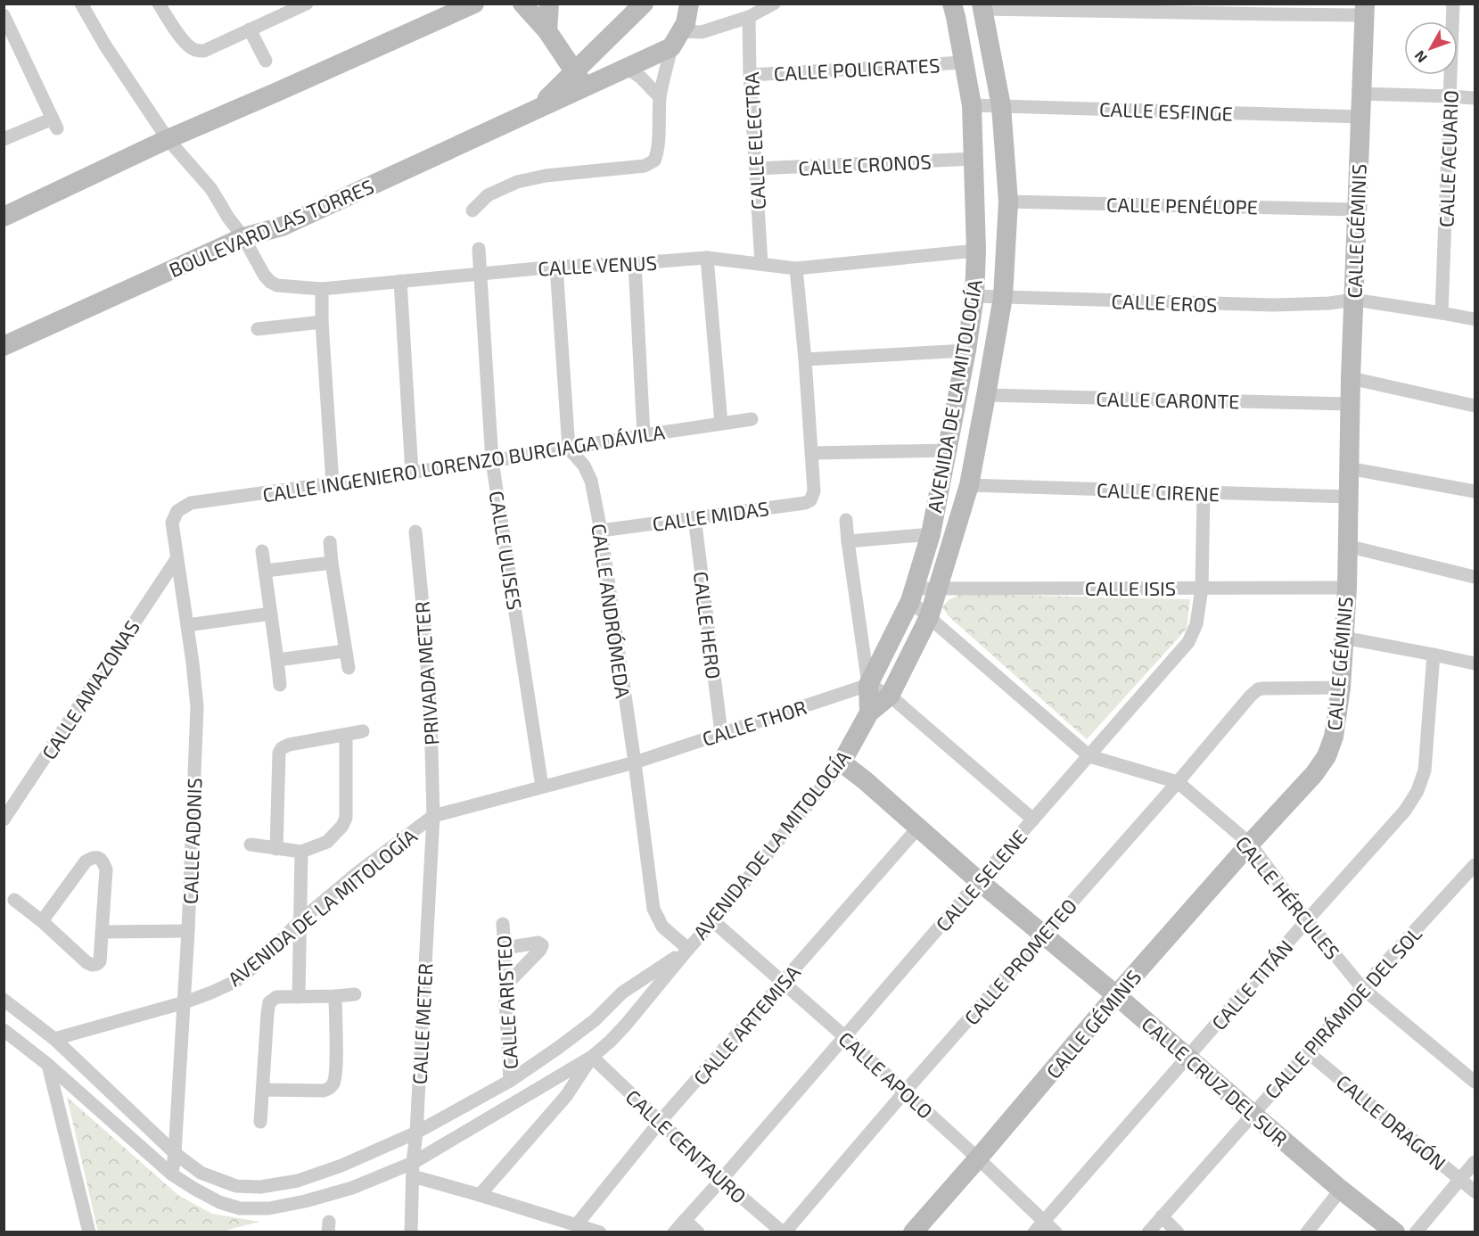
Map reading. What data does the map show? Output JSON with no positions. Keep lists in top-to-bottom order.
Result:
{
  "streets": {
    "street": [
      "CALLE POLICRATES",
      "CALLE ESFINGE",
      "CALLE ELECTRA",
      "CALLE ACUARIO",
      "CALLE CRONOS",
      "CALLE PENÉLOPE",
      "BOULEVARD LAS TORRES",
      "CALLE GÉMINIS",
      "CALLE VENUS",
      "CALLE EROS",
      "AVENIDA DE LA MITOLOGÍA",
      "CALLE CARONTE",
      "CALLE INGENIERO LORENZO BURCIAGA DÁVILA",
      "CALLE CIRENE",
      "CALLE MIDAS",
      "CALLE ULISES",
      "CALLE ISIS",
      "CALLE ANDRÓMEDA",
      "CALLE HERO",
      "PRIVADA METER",
      "CALLE AMAZONAS",
      "CALLE THOR",
      "CALLE ADONIS",
      "CALLE SELENE",
      "CALLE HÉRCULES",
      "CALLE PROMETEO",
      "CALLE TITÁN",
      "CALLE ARISTEO",
      "CALLE PIRÁMIDE DEL SOL",
      "CALLE METER",
      "CALLE ARTEMISA",
      "CALLE APOLO",
      "CALLE CRUZ DEL SUR",
      "CALLE DRAGÓN",
      "CALLE CENTAURO"
    ]
  },
  "crossings": [
    ["CALLE POLICRATES", "CALLE ELECTRA"],
    ["CALLE POLICRATES", "AVENIDA DE LA MITOLOGÍA"],
    ["CALLE ESFINGE", "CALLE GÉMINIS"],
    ["CALLE ESFINGE", "AVENIDA DE LA MITOLOGÍA"],
    ["CALLE ELECTRA", "CALLE CRONOS"],
    ["CALLE ELECTRA", "CALLE VENUS"],
    ["CALLE ACUARIO", "CALLE EROS"],
    ["CALLE CRONOS", "AVENIDA DE LA MITOLOGÍA"],
    ["CALLE PENÉLOPE", "CALLE GÉMINIS"],
    ["CALLE PENÉLOPE", "AVENIDA DE LA MITOLOGÍA"],
    ["BOULEVARD LAS TORRES", "CALLE VENUS"],
    ["CALLE GÉMINIS", "CALLE EROS"],
    ["CALLE GÉMINIS", "CALLE CARONTE"],
    ["CALLE GÉMINIS", "CALLE CIRENE"],
    ["CALLE GÉMINIS", "CALLE ISIS"],
    ["CALLE GÉMINIS", "CALLE HÉRCULES"],
    ["CALLE GÉMINIS", "CALLE PROMETEO"],
    ["CALLE GÉMINIS", "CALLE APOLO"],
    ["CALLE GÉMINIS", "CALLE CRUZ DEL SUR"],
    ["CALLE VENUS", "AVENIDA DE LA MITOLOGÍA"],
    ["CALLE VENUS", "CALLE ULISES"],
    ["CALLE EROS", "AVENIDA DE LA MITOLOGÍA"],
    ["AVENIDA DE LA MITOLOGÍA", "CALLE CARONTE"],
    ["AVENIDA DE LA MITOLOGÍA", "CALLE CIRENE"],
    ["AVENIDA DE LA MITOLOGÍA", "CALLE ISIS"],
    ["AVENIDA DE LA MITOLOGÍA", "CALLE ANDRÓMEDA"],
    ["AVENIDA DE LA MITOLOGÍA", "PRIVADA METER"],
    ["AVENIDA DE LA MITOLOGÍA", "CALLE THOR"],
    ["AVENIDA DE LA MITOLOGÍA", "CALLE ADONIS"],
    ["AVENIDA DE LA MITOLOGÍA", "CALLE HÉRCULES"],
    ["AVENIDA DE LA MITOLOGÍA", "CALLE ARISTEO"],
    ["AVENIDA DE LA MITOLOGÍA", "CALLE METER"],
    ["AVENIDA DE LA MITOLOGÍA", "CALLE APOLO"],
    ["AVENIDA DE LA MITOLOGÍA", "CALLE CRUZ DEL SUR"],
    ["AVENIDA DE LA MITOLOGÍA", "CALLE CENTAURO"],
    ["CALLE INGENIERO LORENZO BURCIAGA DÁVILA", "CALLE ULISES"],
    ["CALLE INGENIERO LORENZO BURCIAGA DÁVILA", "CALLE ANDRÓMEDA"],
    ["CALLE INGENIERO LORENZO BURCIAGA DÁVILA", "CALLE ADONIS"],
    ["CALLE CIRENE", "CALLE SELENE"],
    ["CALLE MIDAS", "CALLE ANDRÓMEDA"],
    ["CALLE MIDAS", "CALLE HERO"],
    ["CALLE ULISES", "CALLE THOR"],
    ["CALLE ISIS", "CALLE SELENE"],
    ["CALLE ISIS", "CALLE HÉRCULES"],
    ["CALLE ANDRÓMEDA", "CALLE THOR"],
    ["CALLE HERO", "CALLE THOR"],
    ["PRIVADA METER", "CALLE THOR"],
    ["PRIVADA METER", "CALLE METER"],
    ["CALLE AMAZONAS", "CALLE ADONIS"],
    ["CALLE THOR", "CALLE METER"],
    ["CALLE SELENE", "CALLE HÉRCULES"],
    ["CALLE SELENE", "CALLE APOLO"],
    ["CALLE SELENE", "CALLE CRUZ DEL SUR"],
    ["CALLE SELENE", "CALLE CENTAURO"],
    ["CALLE HÉRCULES", "CALLE PROMETEO"],
    ["CALLE HÉRCULES", "CALLE TITÁN"],
    ["CALLE HÉRCULES", "CALLE PIRÁMIDE DEL SOL"],
    ["CALLE PROMETEO", "CALLE APOLO"],
    ["CALLE PROMETEO", "CALLE CRUZ DEL SUR"],
    ["CALLE PROMETEO", "CALLE CENTAURO"],
    ["CALLE TITÁN", "CALLE APOLO"],
    ["CALLE TITÁN", "CALLE CRUZ DEL SUR"],
    ["CALLE PIRÁMIDE DEL SOL", "CALLE CRUZ DEL SUR"],
    ["CALLE PIRÁMIDE DEL SOL", "CALLE DRAGÓN"],
    ["CALLE ARTEMISA", "CALLE APOLO"],
    ["CALLE ARTEMISA", "CALLE CRUZ DEL SUR"],
    ["CALLE ARTEMISA", "CALLE CENTAURO"]
  ],
  "north": "bottom left"
}
